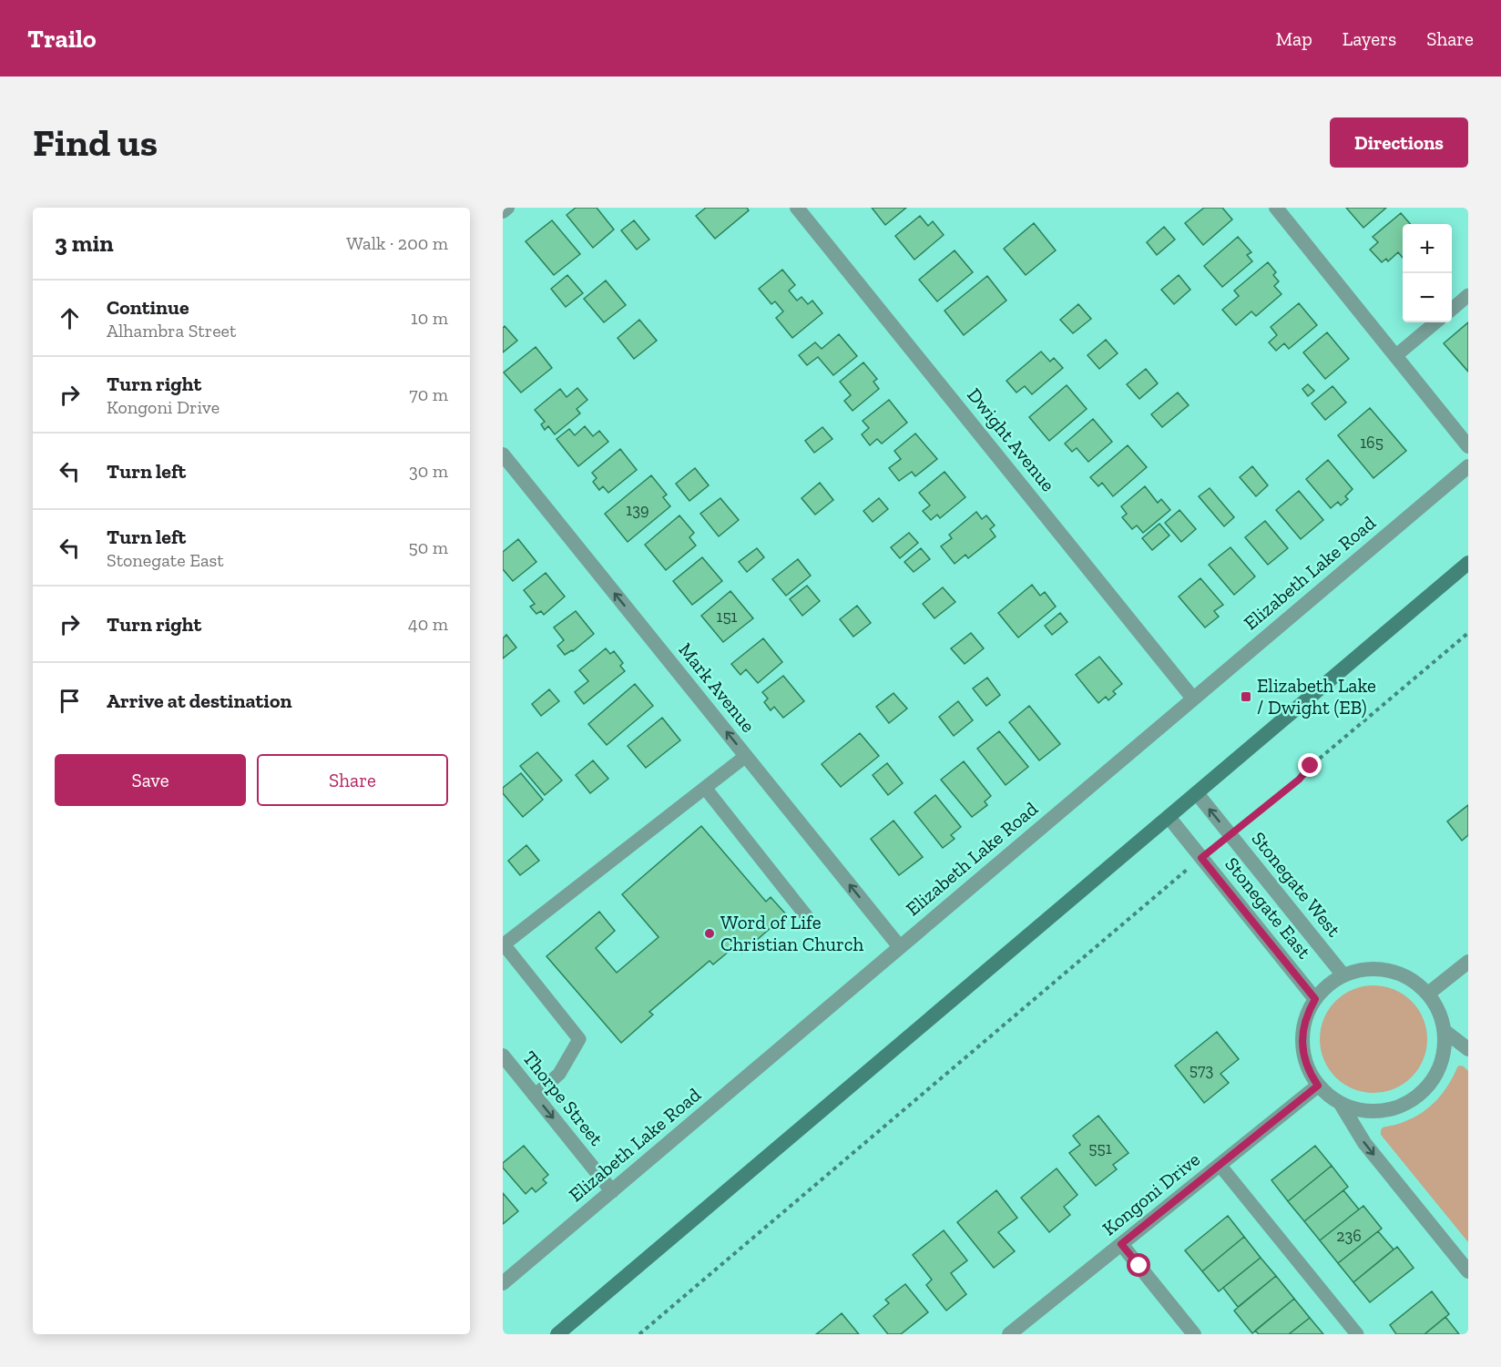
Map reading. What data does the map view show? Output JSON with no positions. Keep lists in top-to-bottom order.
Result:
{
  "streets": {
    "street": [
      "Dwight Avenue",
      "Elizabeth Lake Road",
      "Mark Avenue",
      "Stonegate West",
      "Stonegate East",
      "Thorpe Street",
      "Kongoni Drive"
    ]
  },
  "crossings": [
    ["Dwight Avenue", "Elizabeth Lake Road"],
    ["Elizabeth Lake Road", "Mark Avenue"],
    ["Elizabeth Lake Road", "Thorpe Street"],
    ["Stonegate West", "Stonegate East"],
    ["Stonegate West", "Kongoni Drive"],
    ["Stonegate East", "Kongoni Drive"]
  ],
  "one_way": ["Mark Avenue", "Thorpe Street"],
  "places": {
    "transit": ["Elizabeth Lake / Dwight (EB)"],
    "other": ["Word of Life Christian Church"]
  },
  "house_numbers": [
    "165",
    "139",
    "151",
    "573",
    "551",
    "236"
  ],
  "page": {
    "header": "Trailo",
    "nav": ["Map", "Layers", "Share"],
    "buttons": [
      "Directions",
      ["Save", "Share"]
    ],
    "title": "Find us",
    "heading": ["3 min", "Walk · 200 m"],
    "map_buttons": ["+", "−"],
    "list": [
      ["Continue", "Alhambra Street", "10 m"],
      ["Turn right", "Kongoni Drive", "70 m"],
      ["Turn left", "30 m"],
      ["Turn left", "Stonegate East", "50 m"],
      ["Turn right", "40 m"],
      "Arrive at destination"
    ]
  }
}
